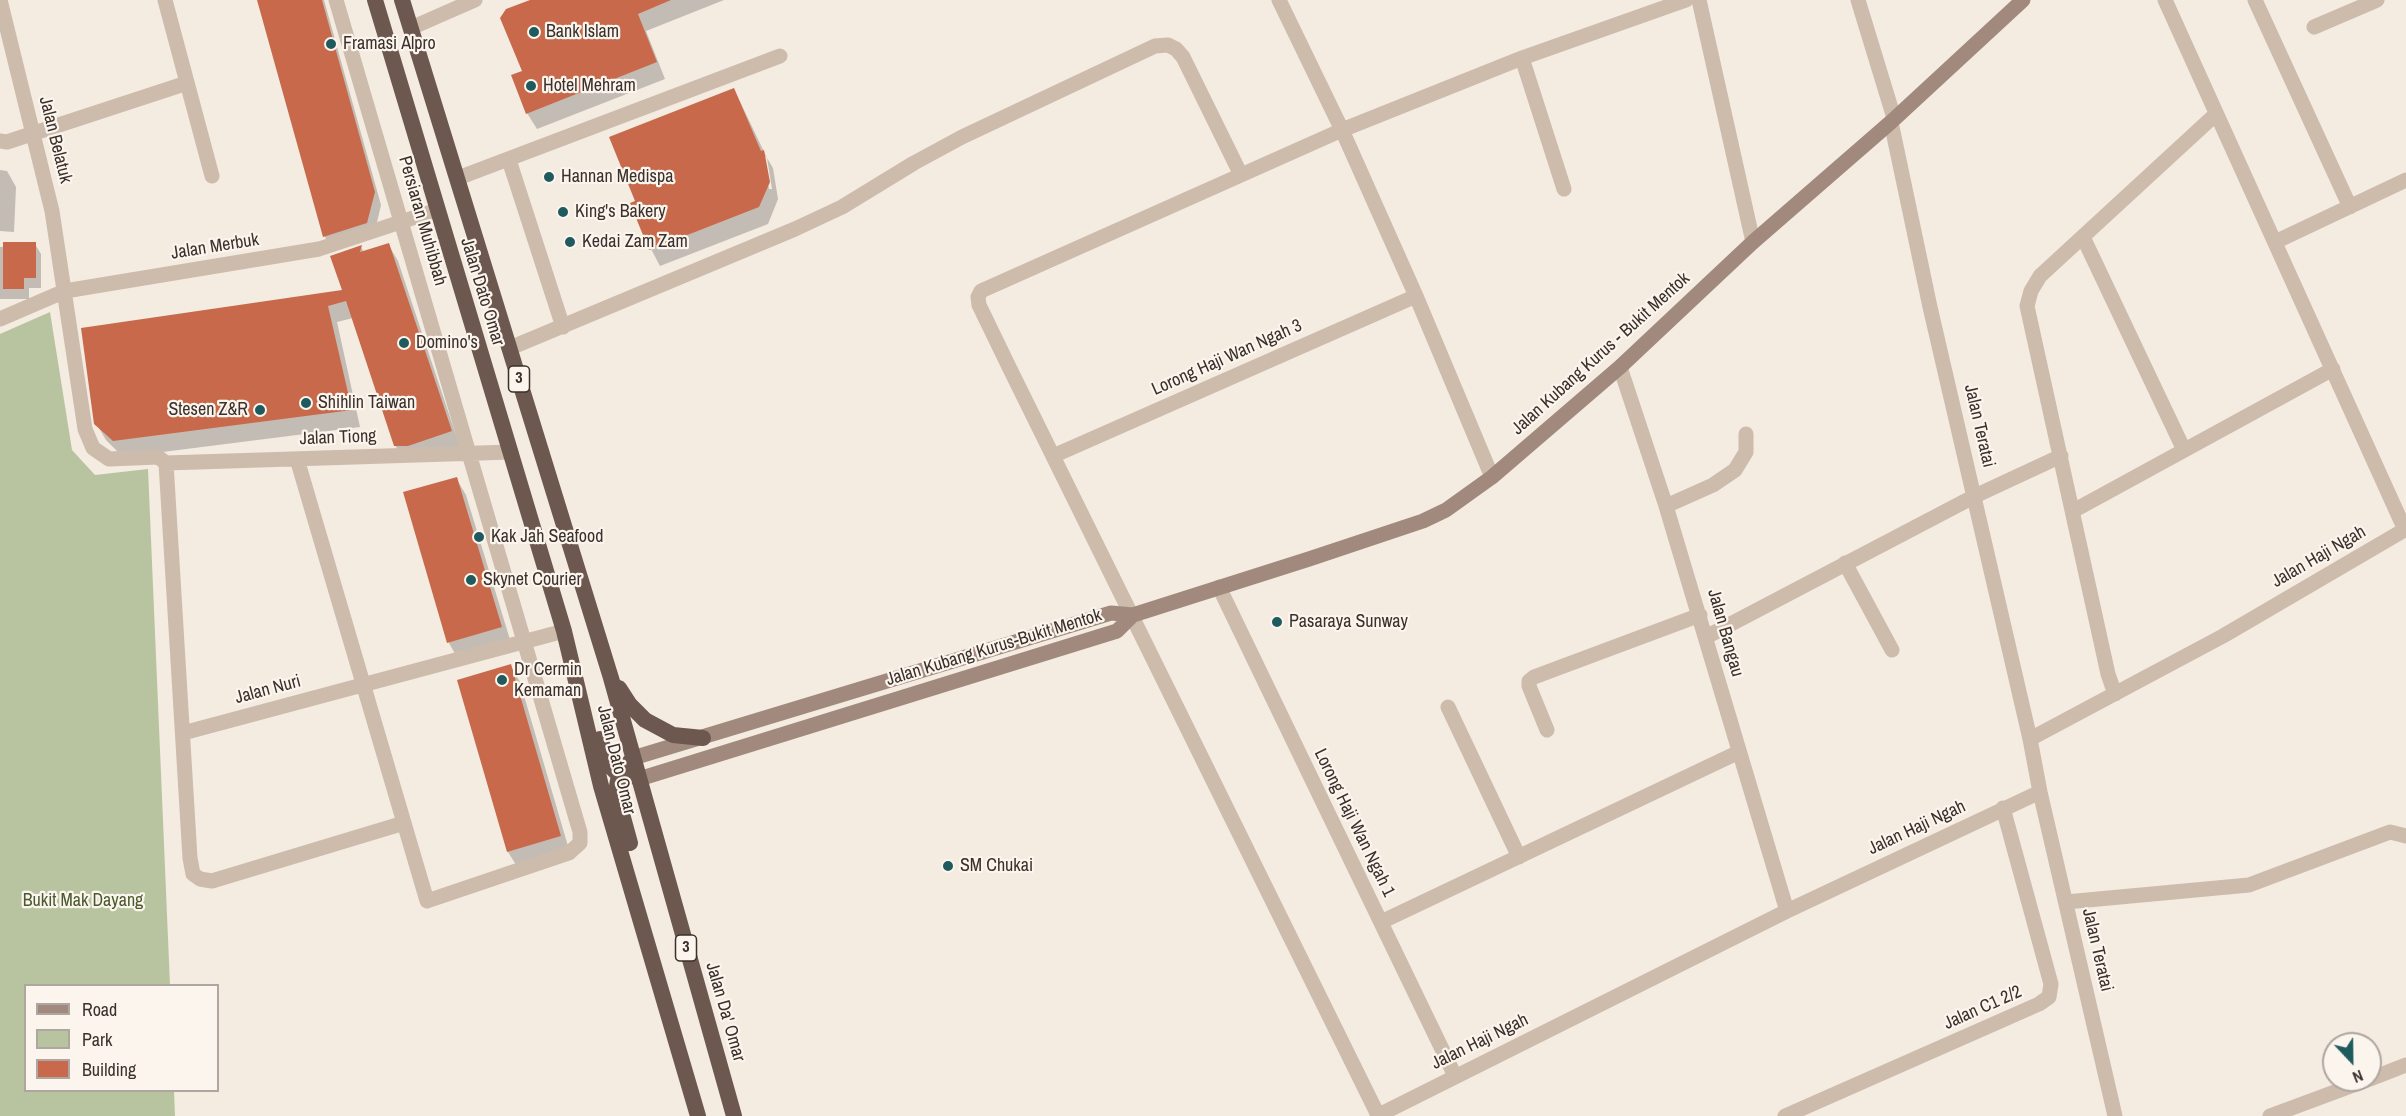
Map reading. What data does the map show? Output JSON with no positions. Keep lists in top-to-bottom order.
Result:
{
  "streets": {
    "highway": ["Jalan Dato Omar", "3", "Jalan Da' Omar"],
    "main road": ["Jalan Kubang Kurus - Bukit Mentok", "Jalan Kubang Kurus-Bukit Mentok"],
    "street": [
      "Jalan Belatuk",
      "Persiaran Muhibbah",
      "Jalan Merbuk",
      "Lorong Haji Wan Ngah 3",
      "Jalan Teratai",
      "Jalan Tiong",
      "Jalan Haji Ngah",
      "Jalan Bangau",
      "Jalan Nuri",
      "Lorong Haji Wan Ngah 1",
      "Jalan C1 2/2"
    ]
  },
  "crossings": [
    ["Jalan Belatuk", "Jalan Merbuk"],
    ["Jalan Belatuk", "Jalan Tiong"],
    ["Persiaran Muhibbah", "Jalan Merbuk"],
    ["Persiaran Muhibbah", "Jalan Tiong"],
    ["Persiaran Muhibbah", "Jalan Nuri"],
    ["Jalan Merbuk", "Jalan Dato Omar"],
    ["Jalan Dato Omar", "Jalan Tiong"],
    ["Jalan Dato Omar", "Jalan Kubang Kurus-Bukit Mentok"],
    ["Jalan Dato Omar", "Jalan Nuri"],
    ["Jalan Dato Omar", "Jalan Da' Omar"],
    ["Jalan Kubang Kurus - Bukit Mentok", "Jalan Teratai"],
    ["Jalan Kubang Kurus - Bukit Mentok", "Jalan Bangau"],
    ["Jalan Kubang Kurus - Bukit Mentok", "Jalan Kubang Kurus-Bukit Mentok"],
    ["Jalan Kubang Kurus - Bukit Mentok", "Lorong Haji Wan Ngah 1"],
    ["Jalan Teratai", "Jalan Haji Ngah"],
    ["Jalan Haji Ngah", "Jalan Bangau"],
    ["Jalan Haji Ngah", "Lorong Haji Wan Ngah 1"],
    ["Jalan Haji Ngah", "Jalan C1 2/2"],
    ["Jalan Kubang Kurus-Bukit Mentok", "Jalan Da' Omar"]
  ],
  "parks": ["Bukit Mak Dayang"],
  "places": [
    "Bank Islam",
    "Framasi Alpro",
    "Hotel Mehram",
    "Hannan Medispa",
    "King's Bakery",
    "Kedai Zam Zam",
    "Domino's",
    "Shihlin Taiwan",
    "Stesen Z&R",
    "Kak Jah Seafood",
    "Skynet Courier",
    "Pasaraya Sunway",
    "Dr Cermin Kemaman",
    "SM Chukai"
  ],
  "legend": ["Road", "Park", "Building"],
  "north": "bottom"
}
